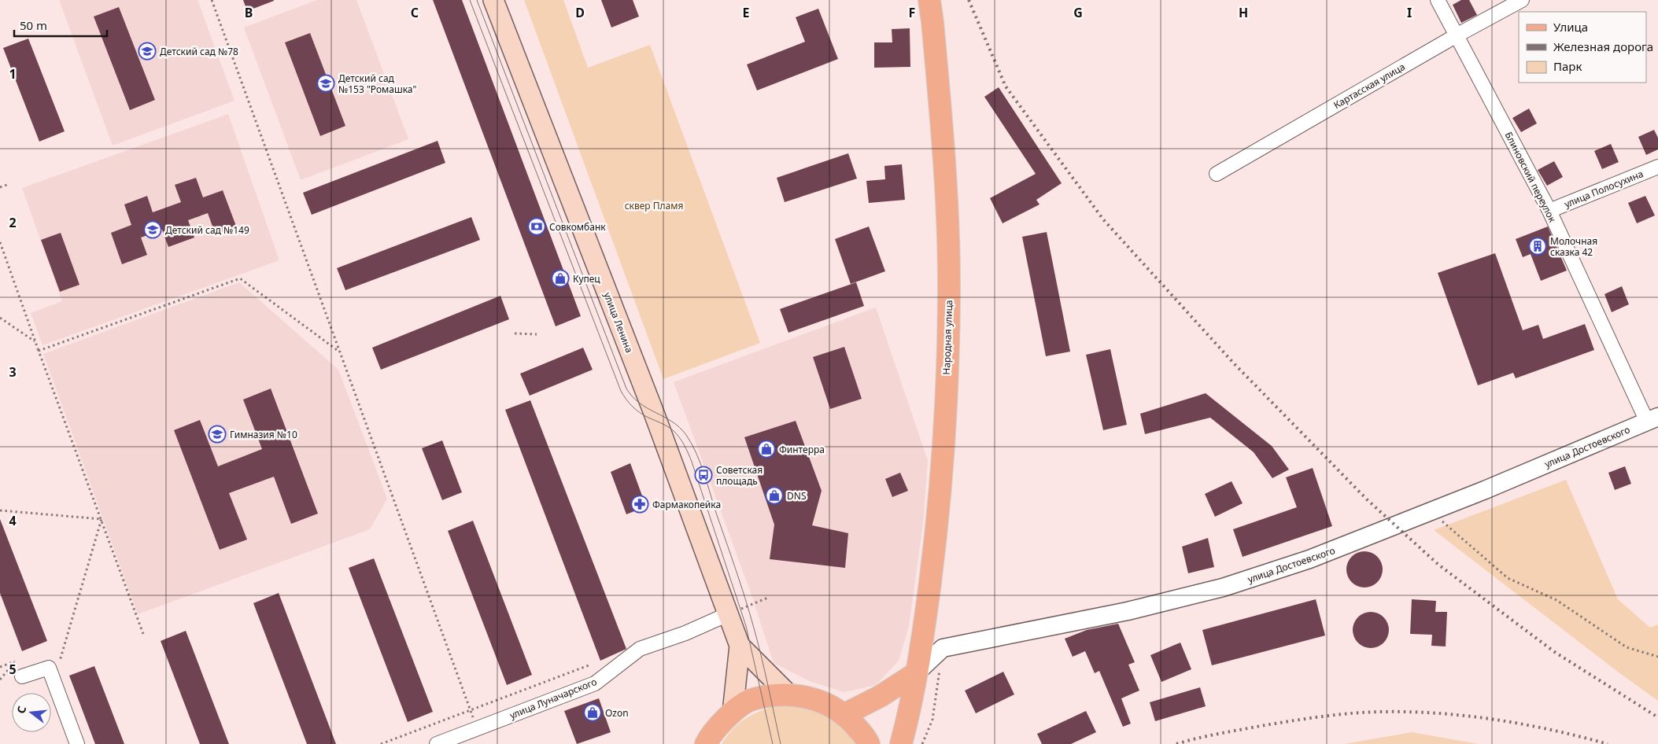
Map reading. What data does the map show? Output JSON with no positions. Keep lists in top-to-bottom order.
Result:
{
  "streets": {
    "main road": ["улица Ленина", "Народная улица"],
    "street": [
      "Картасская улица",
      "Блиновский переулок",
      "улица Полосухина",
      "улица Достоевского",
      "улица Луначарского"
    ]
  },
  "crossings": [
    ["Картасская улица", "Блиновский переулок"],
    ["Блиновский переулок", "улица Полосухина"],
    ["Блиновский переулок", "улица Достоевского"],
    ["улица Ленина", "улица Луначарского"]
  ],
  "parks": ["сквер Пламя"],
  "places": {
    "school or university": [
      "Детский сад №78",
      "Детский сад №153 \"Ромашка\"",
      "Детский сад №149",
      "Гимназия №10"
    ],
    "bank": ["Совкомбанк"],
    "building": ["Молочная сказка 42"],
    "shop": [
      "Купец",
      "Финтерра",
      "DNS",
      "Ozon"
    ],
    "bus stop": ["Советская площадь"],
    "pharmacy": ["Фармакопейка"]
  },
  "legend": ["Улица", "Железная дорога", "Парк"],
  "scale_bar": "50 m",
  "north": "left",
  "grid": {
    "columns": [
      "B",
      "C",
      "D",
      "E",
      "F",
      "G",
      "H",
      "I"
    ],
    "rows": [
      "1",
      "2",
      "3",
      "4",
      "5"
    ]
  }
}
